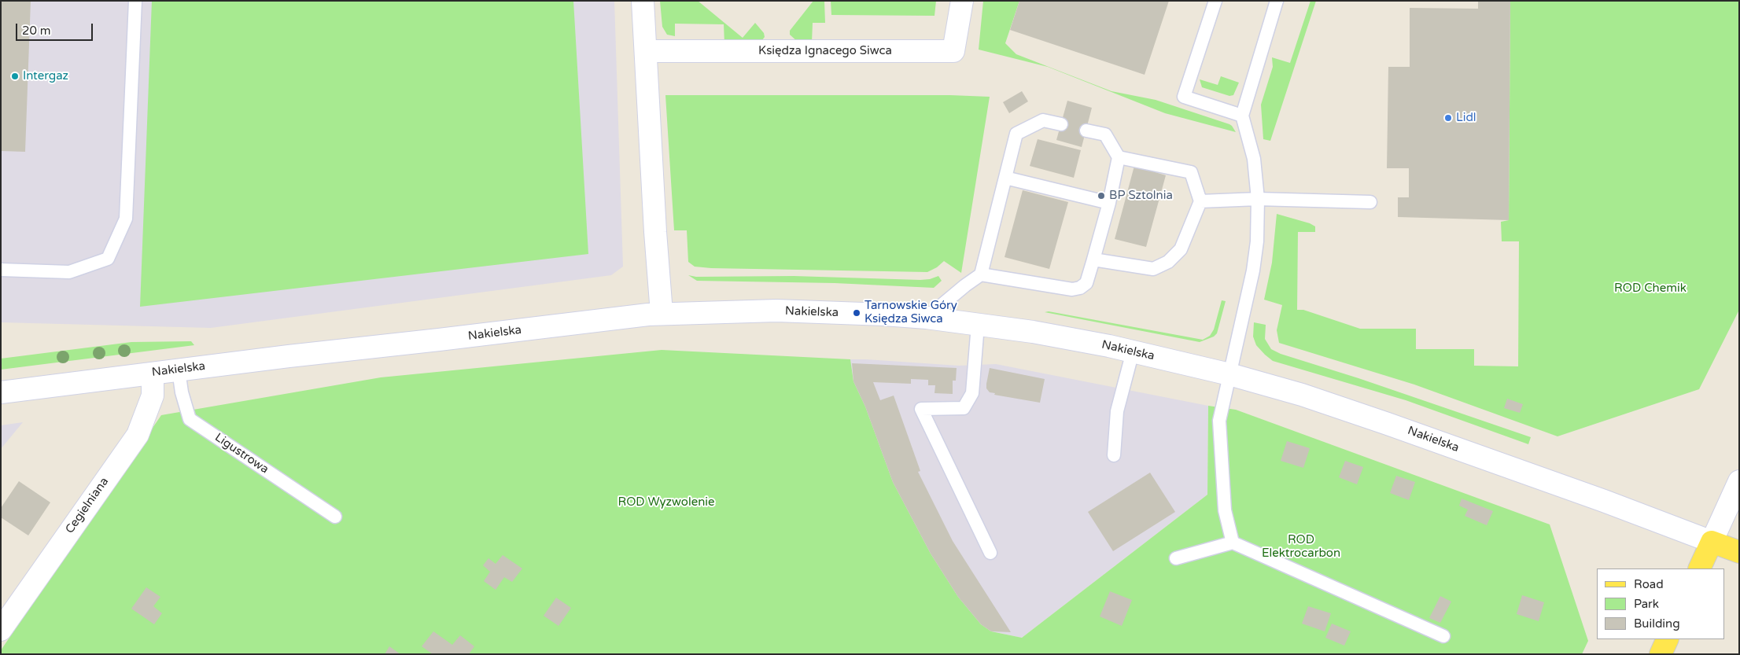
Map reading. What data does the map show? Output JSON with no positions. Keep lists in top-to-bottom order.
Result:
{
  "streets": {
    "street": ["Księdza Ignacego Siwca", "Nakielska", "Cegielniana"],
    "lane": ["Ligustrowa"]
  },
  "crossings": [
    ["Nakielska", "Ligustrowa"],
    ["Nakielska", "Cegielniana"]
  ],
  "parks": ["ROD Chemik", "ROD Wyzwolenie", "ROD Elektrocarbon"],
  "places": [
    "Intergaz",
    "Lidl",
    "BP Sztolnia",
    "Tarnowskie Góry Księdza Siwca"
  ],
  "legend": ["Road", "Park", "Building"],
  "scale_bar": "20 m"
}
